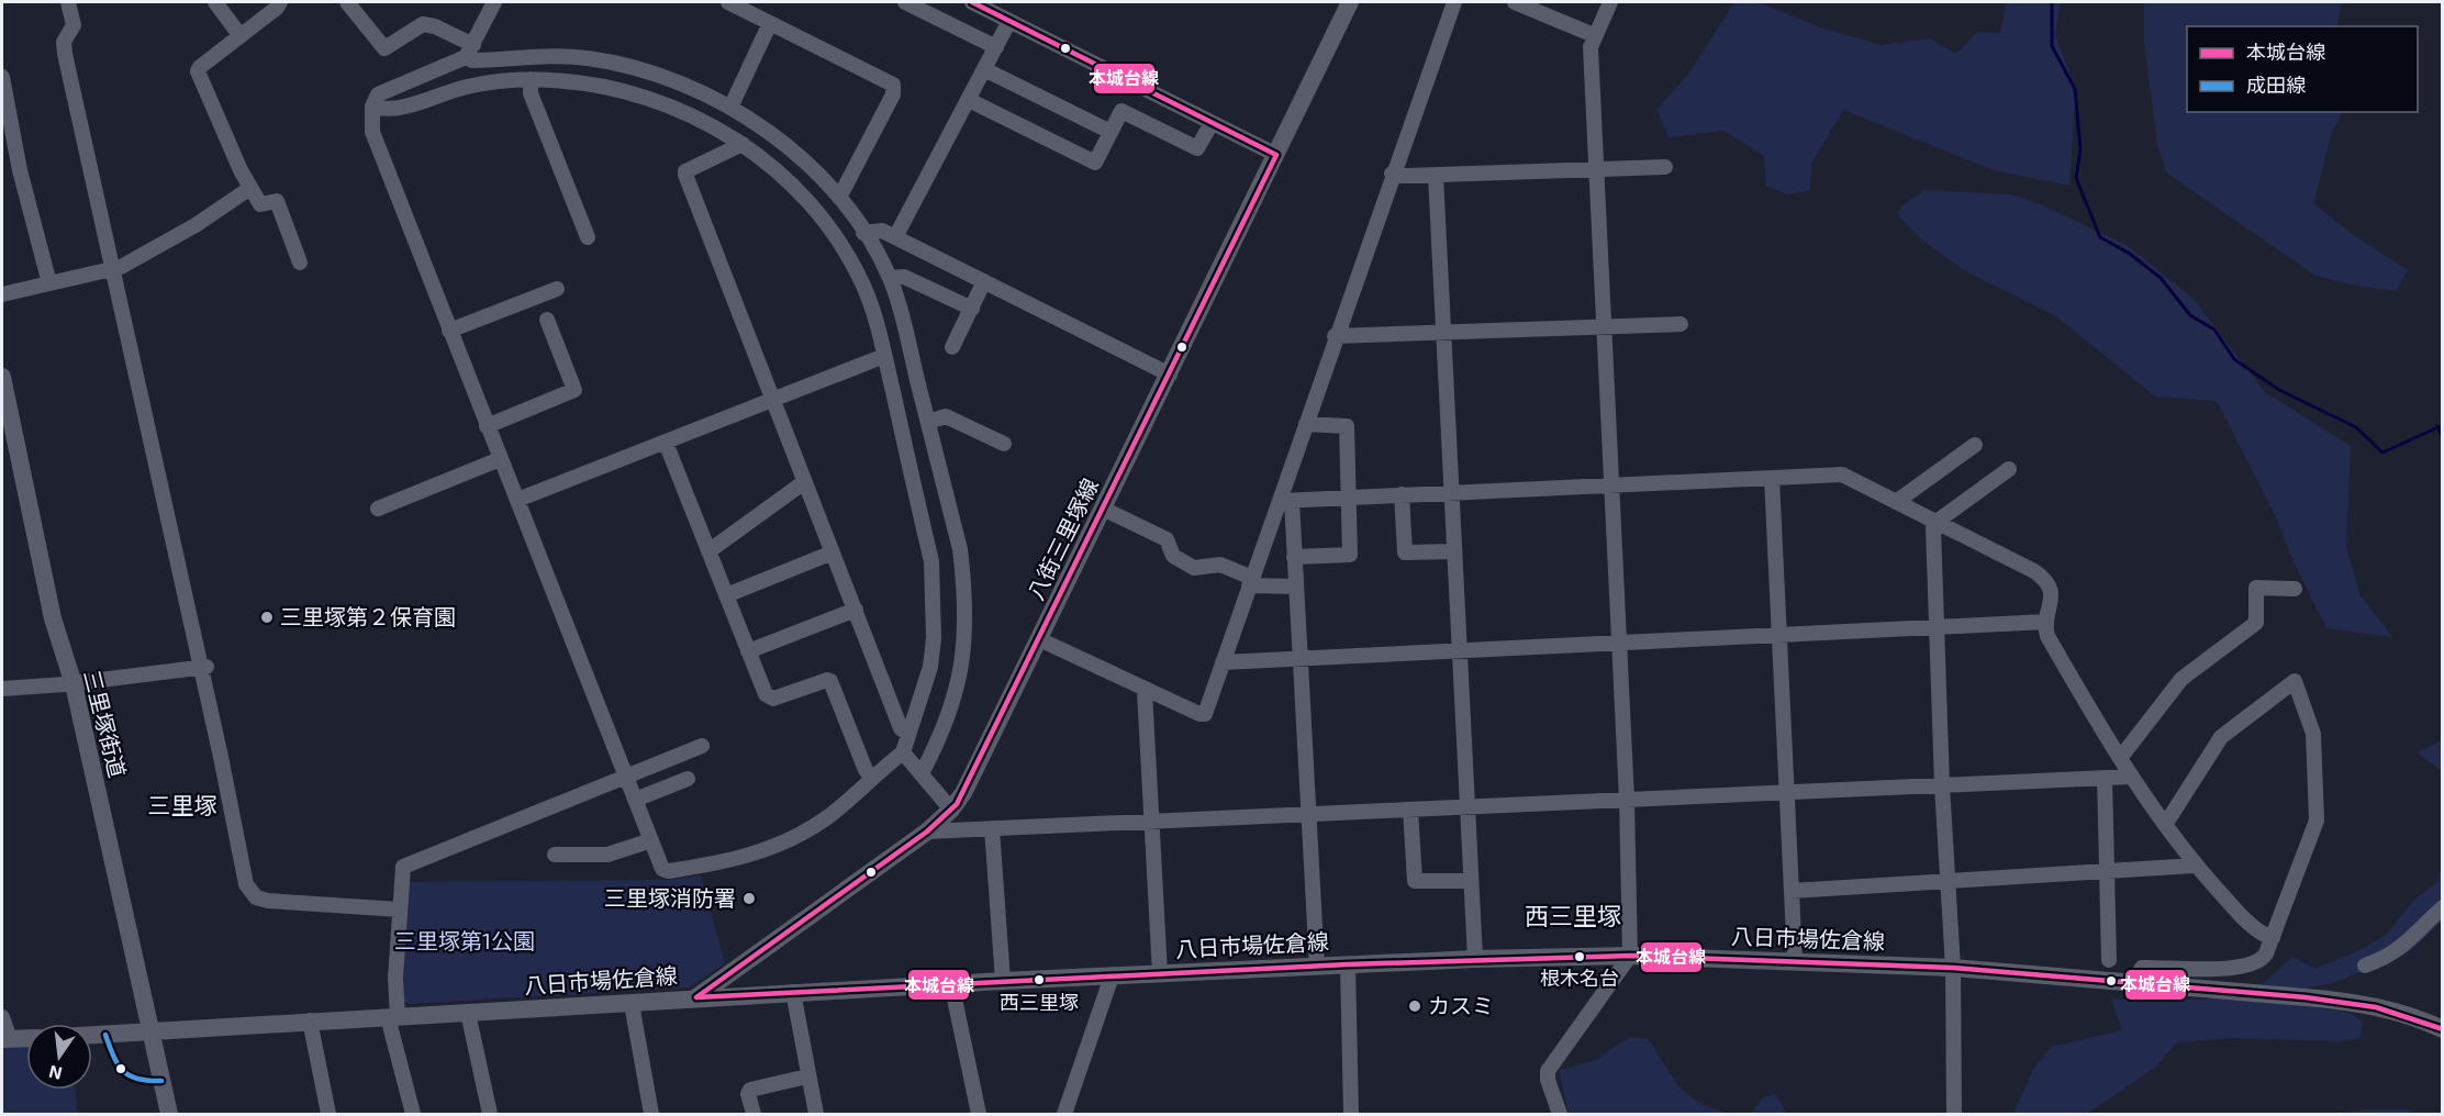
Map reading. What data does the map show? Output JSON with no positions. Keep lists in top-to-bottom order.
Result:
{
  "streets": {
    "main road": ["八街三里塚線", "三里塚街道", "八日市場佐倉線"]
  },
  "crossings": [
    ["八街三里塚線", "八日市場佐倉線"],
    ["三里塚街道", "八日市場佐倉線"]
  ],
  "districts": ["三里塚", "西三里塚"],
  "parks": ["三里塚第1公園"],
  "places": [
    "三里塚第２保育園",
    "三里塚消防署",
    "根木名台",
    "西三里塚",
    "カスミ"
  ],
  "lines": ["transit line 本城台線", "transit line 成田線"],
  "legend": ["本城台線", "成田線"],
  "north": "bottom"
}
